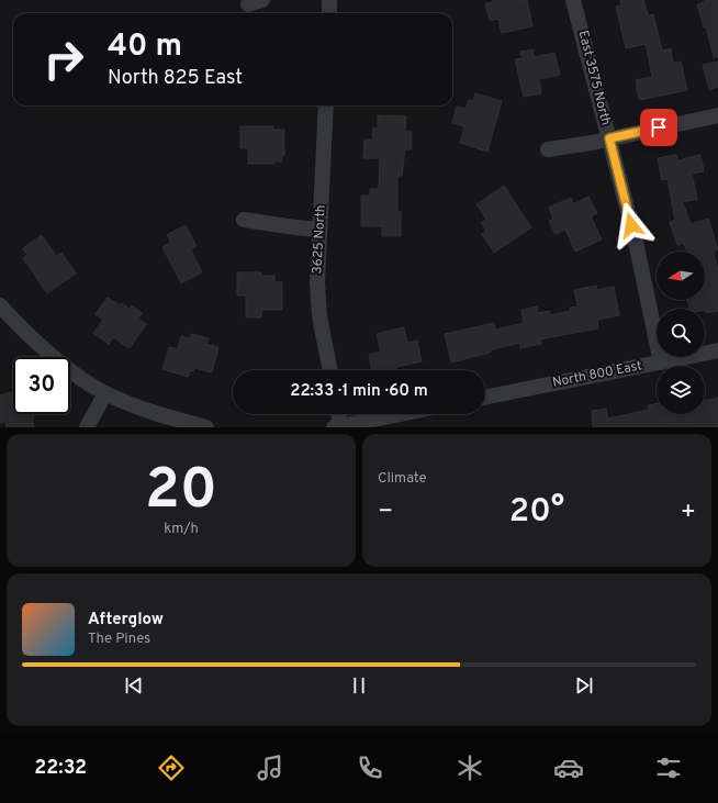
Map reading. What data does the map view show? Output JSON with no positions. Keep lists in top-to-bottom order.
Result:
{
  "streets": {
    "street": ["East 3575 North", "3625 North", "North 800 East"]
  },
  "crossings": [
    ["East 3575 North", "North 800 East"]
  ],
  "north": "left",
  "page": {
    "turn": ["40 m", "North 825 East"],
    "limit": "30",
    "trip": "22:33 · 1 min · 60 m",
    "tile": [
      ["20", "km/h"],
      "Climate"
    ],
    "heat": ["−", "20°", "+"],
    "song": ["Afterglow", "The Pines"],
    "tabs": "22:32"
  }
}
